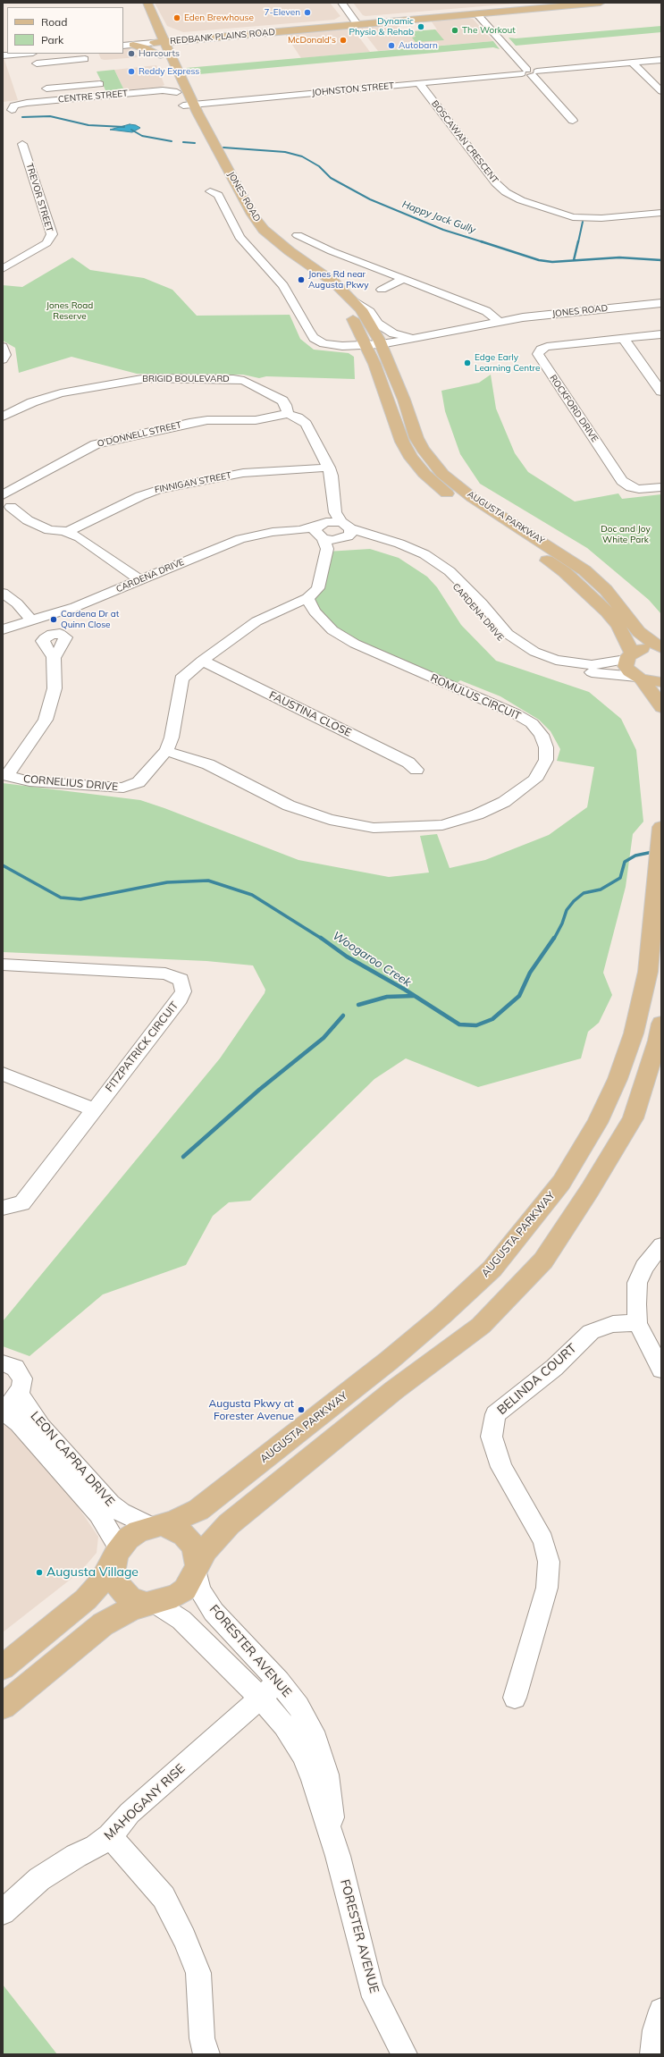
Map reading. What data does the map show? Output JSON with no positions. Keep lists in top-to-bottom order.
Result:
{
  "streets": {
    "main road": ["REDBANK PLAINS ROAD", "JONES ROAD", "AUGUSTA PARKWAY"],
    "street": [
      "JOHNSTON STREET",
      "CENTRE STREET",
      "BOSCAWAN CRESCENT",
      "TREVOR STREET",
      "BRIGID BOULEVARD",
      "ROCKFORD DRIVE",
      "O'DONNELL STREET",
      "FINNIGAN STREET",
      "CARDENA DRIVE",
      "ROMULUS CIRCUIT",
      "FAUSTINA CLOSE",
      "CORNELIUS DRIVE",
      "FITZPATRICK CIRCUIT",
      "BELINDA COURT",
      "LEON CAPRA DRIVE",
      "FORESTER AVENUE",
      "MAHOGANY RISE"
    ]
  },
  "crossings": [
    ["REDBANK PLAINS ROAD", "JONES ROAD"],
    ["JOHNSTON STREET", "BOSCAWAN CRESCENT"],
    ["JOHNSTON STREET", "JONES ROAD"],
    ["CENTRE STREET", "JONES ROAD"],
    ["JONES ROAD", "AUGUSTA PARKWAY"],
    ["BRIGID BOULEVARD", "O'DONNELL STREET"],
    ["AUGUSTA PARKWAY", "CARDENA DRIVE"],
    ["AUGUSTA PARKWAY", "LEON CAPRA DRIVE"],
    ["AUGUSTA PARKWAY", "FORESTER AVENUE"],
    ["CARDENA DRIVE", "CORNELIUS DRIVE"],
    ["ROMULUS CIRCUIT", "CORNELIUS DRIVE"],
    ["FAUSTINA CLOSE", "CORNELIUS DRIVE"],
    ["LEON CAPRA DRIVE", "FORESTER AVENUE"],
    ["FORESTER AVENUE", "MAHOGANY RISE"]
  ],
  "water": ["Happy Jack Gully", "Woogaroo Creek"],
  "parks": ["Jones Road Reserve", "Doc and Joy White Park"],
  "places": [
    "7-Eleven",
    "Eden Brewhouse",
    "Dynamic Physio & Rehab",
    "The Workout",
    "McDonald's",
    "Autobarn",
    "Harcourts",
    "Reddy Express",
    "Jones Rd near Augusta Pkwy",
    "Edge Early Learning Centre",
    "Cardena Dr at Quinn Close",
    "Augusta Pkwy at Forester Avenue",
    "Augusta Village"
  ],
  "legend": ["Road", "Park"]
}
